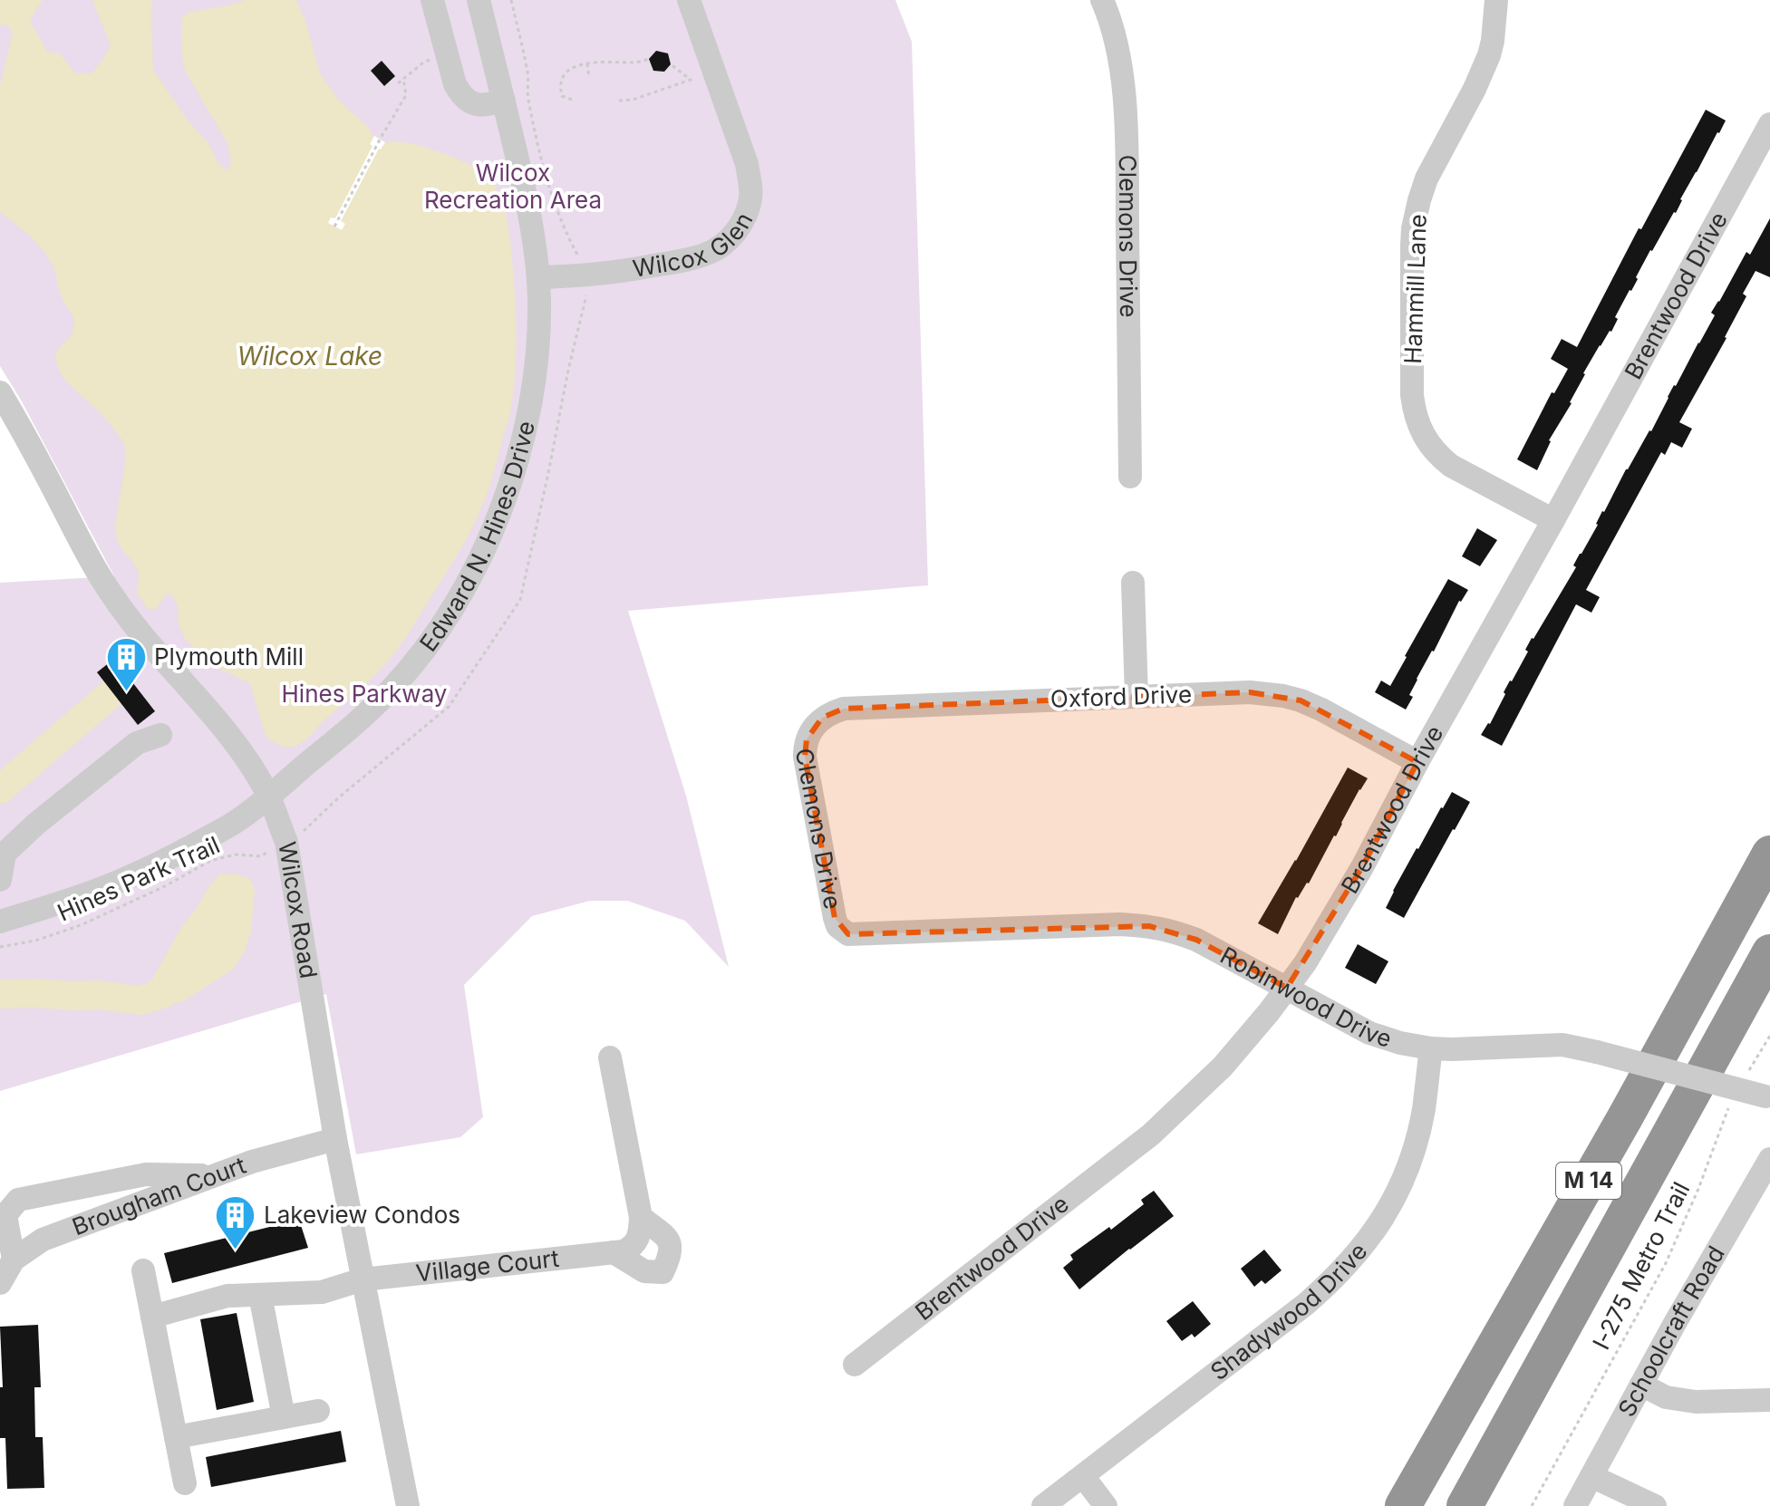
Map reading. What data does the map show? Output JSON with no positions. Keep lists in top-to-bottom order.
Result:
{
  "streets": {
    "highway": ["M 14"],
    "street": [
      "Wilcox Glen",
      "Clemons Drive",
      "Hammill Lane",
      "Brentwood Drive",
      "Edward N. Hines Drive",
      "Oxford Drive",
      "Wilcox Road",
      "Robinwood Drive",
      "Brougham Court",
      "Village Court",
      "Shadywood Drive",
      "Schoolcraft Road"
    ],
    "path": ["Hines Park Trail", "I-275 Metro Trail"]
  },
  "crossings": [
    ["Wilcox Glen", "Edward N. Hines Drive"],
    ["Wilcox Glen", "Hines Park Trail"],
    ["Clemons Drive", "Oxford Drive"],
    ["Clemons Drive", "Robinwood Drive"],
    ["Hammill Lane", "Brentwood Drive"],
    ["Brentwood Drive", "Oxford Drive"],
    ["Brentwood Drive", "Robinwood Drive"],
    ["Edward N. Hines Drive", "Wilcox Road"],
    ["Hines Park Trail", "Wilcox Road"],
    ["Wilcox Road", "Brougham Court"],
    ["Wilcox Road", "Village Court"],
    ["Robinwood Drive", "Shadywood Drive"]
  ],
  "water": ["Wilcox Lake"],
  "parks": ["Wilcox Recreation Area", "Hines Parkway"],
  "places": {
    "building": ["Plymouth Mill", "Lakeview Condos"]
  }
}
